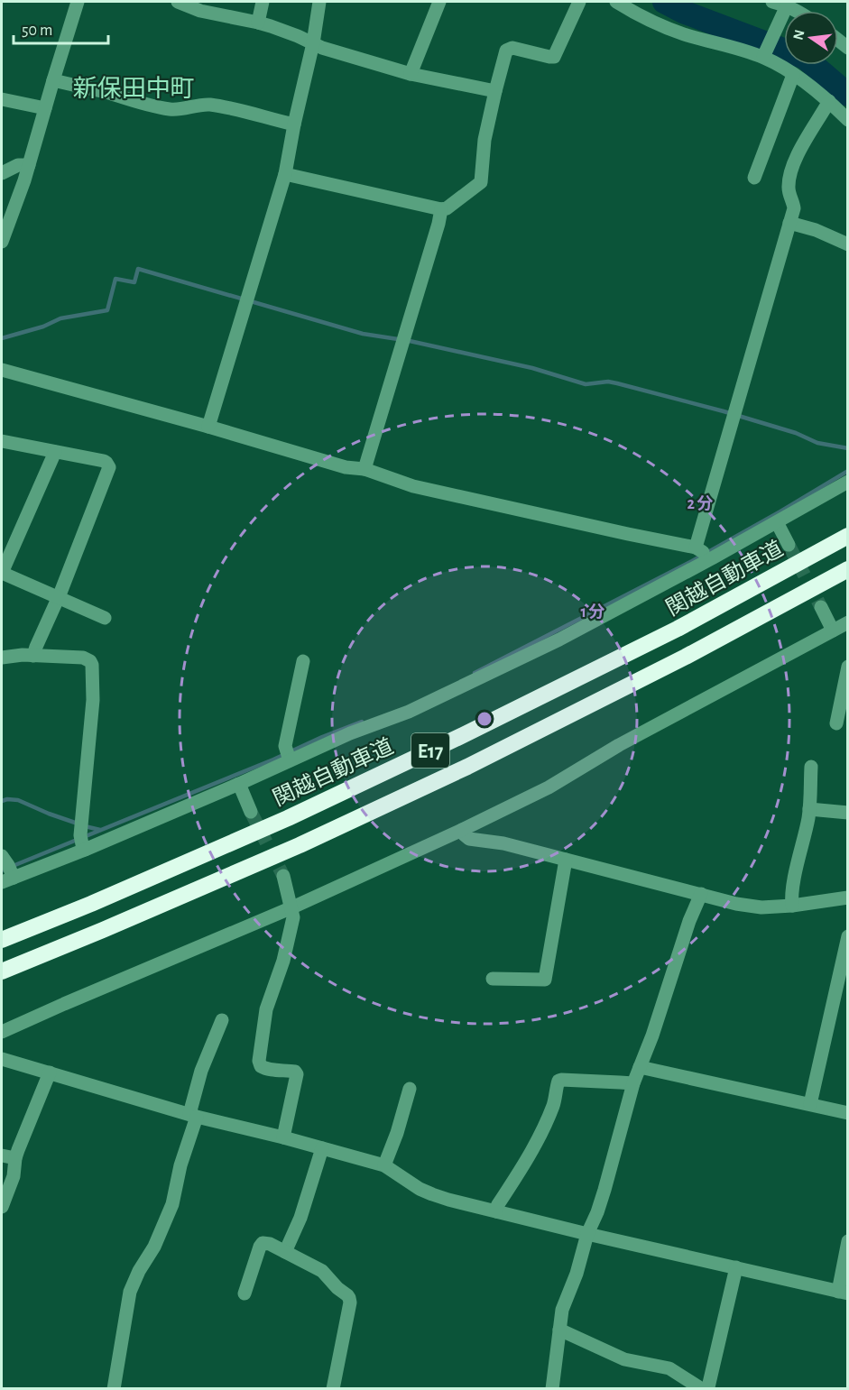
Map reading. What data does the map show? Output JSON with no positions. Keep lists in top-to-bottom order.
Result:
{
  "streets": {
    "highway": ["関越自動車道", "E17"]
  },
  "districts": ["新保田中町"],
  "scale_bar": "50 m",
  "north": "left",
  "rings": ["2 分", "1 分"]
}
